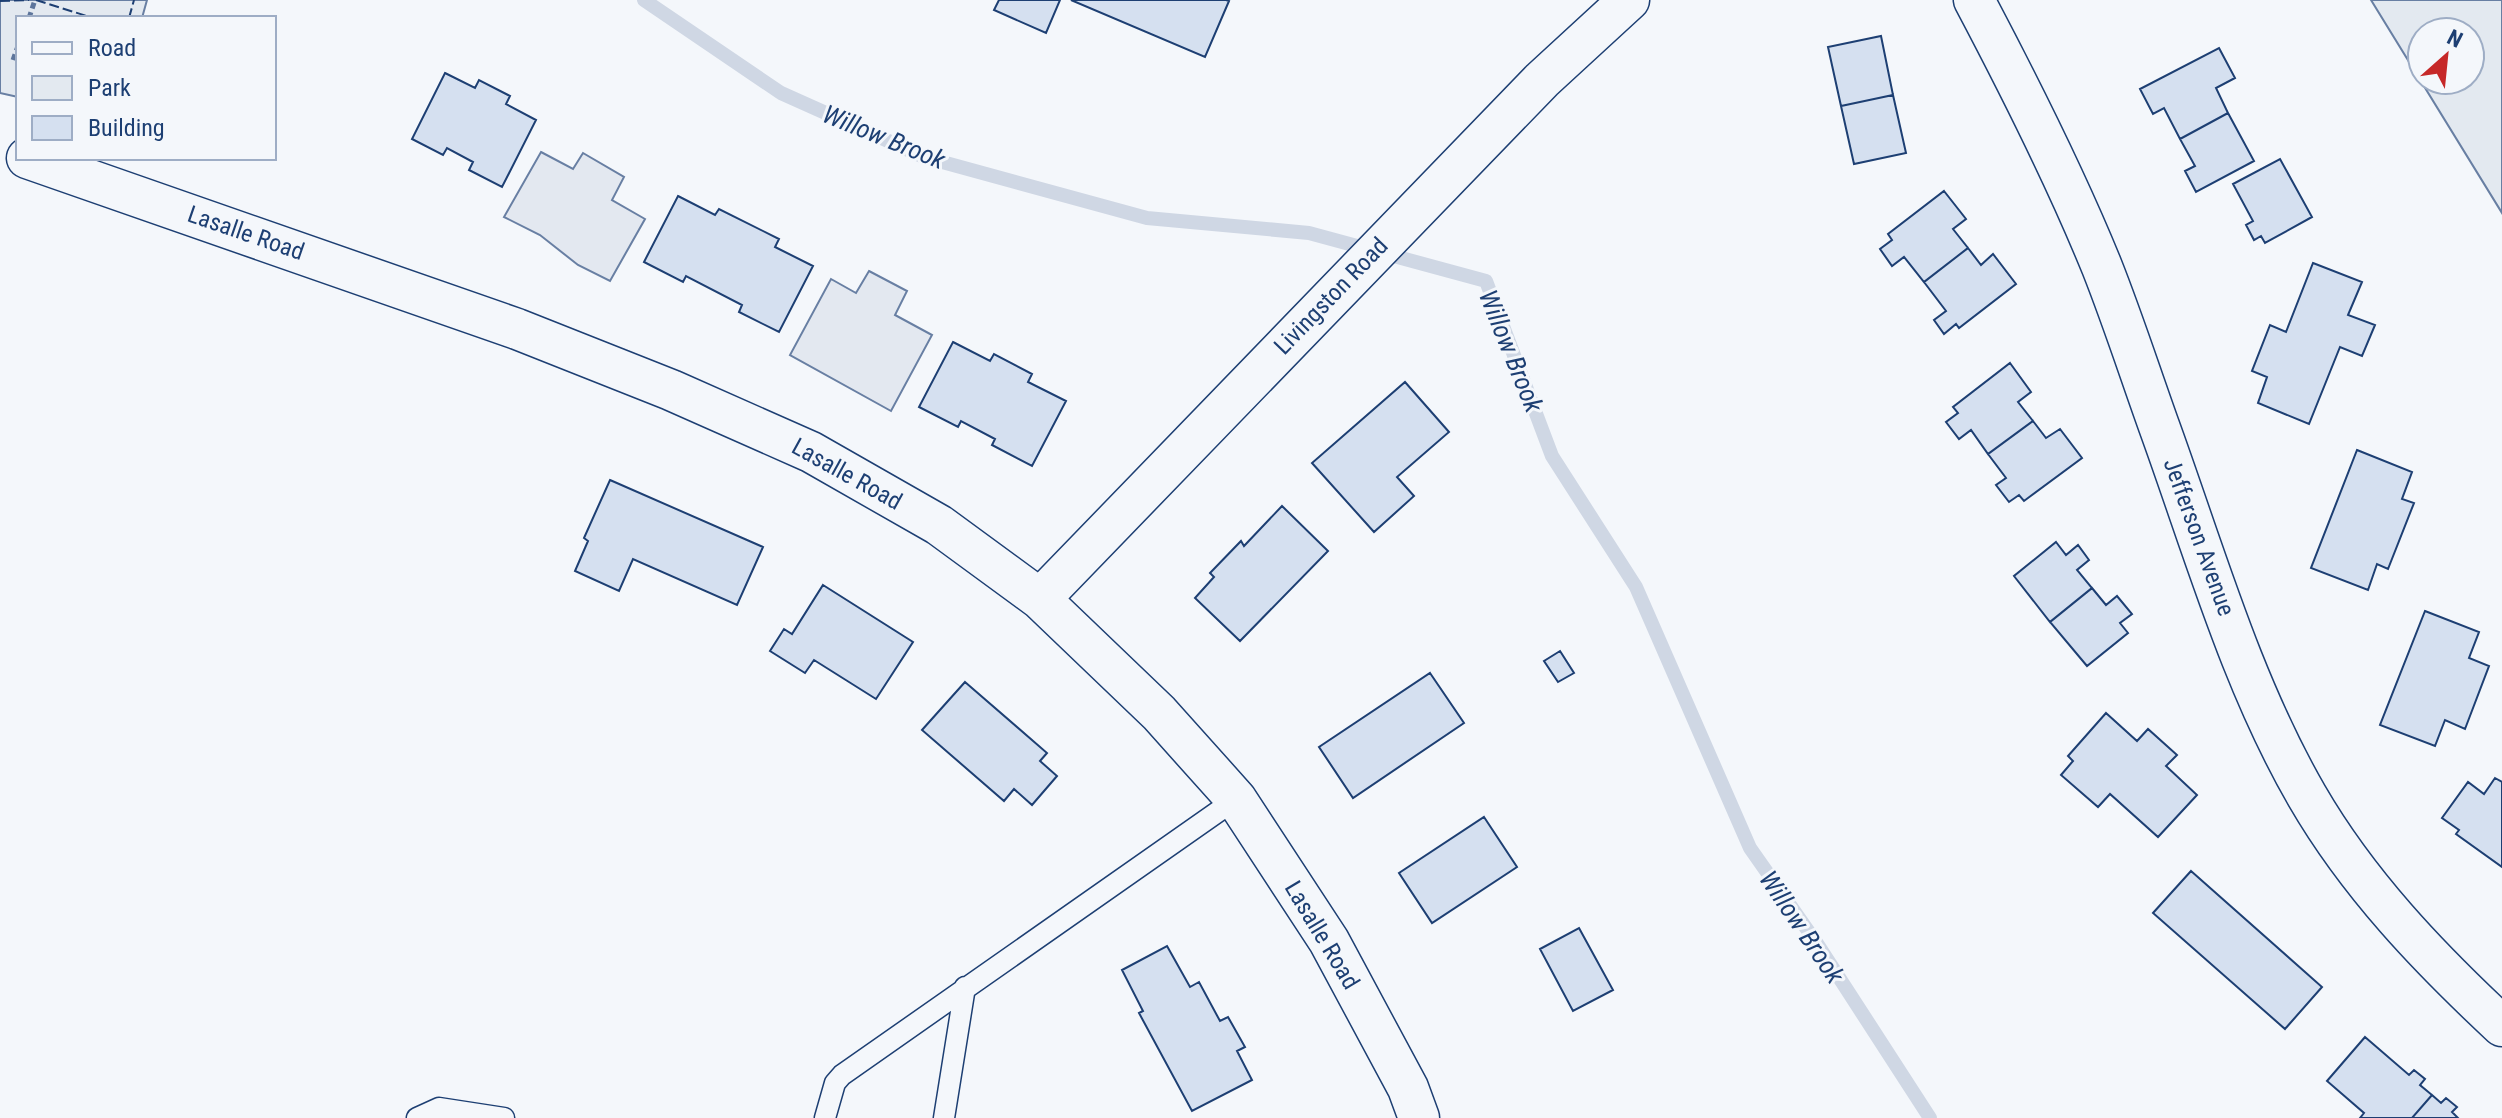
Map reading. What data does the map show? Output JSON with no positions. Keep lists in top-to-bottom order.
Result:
{
  "streets": {
    "street": ["Lasalle Road", "Livingston Road", "Jefferson Avenue"]
  },
  "crossings": [
    ["Lasalle Road", "Livingston Road"]
  ],
  "water": ["Willow Brook"],
  "legend": ["Road", "Park", "Building"],
  "north": "top right"
}
